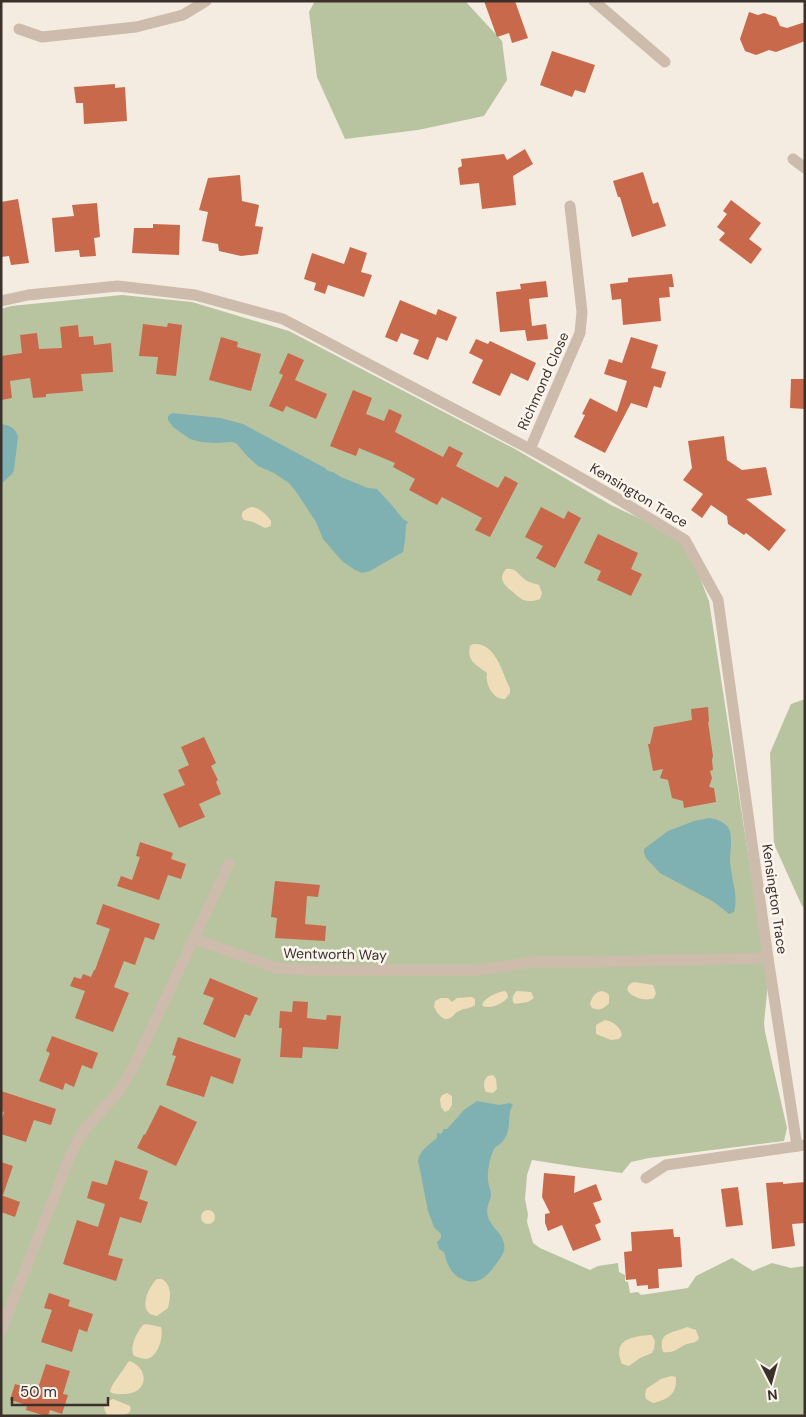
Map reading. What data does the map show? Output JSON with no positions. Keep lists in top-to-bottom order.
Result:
{
  "streets": {
    "street": ["Richmond Close", "Kensington Trace", "Wentworth Way"]
  },
  "crossings": [
    ["Richmond Close", "Kensington Trace"],
    ["Kensington Trace", "Wentworth Way"]
  ],
  "scale_bar": "50 m",
  "north": "bottom"
}
